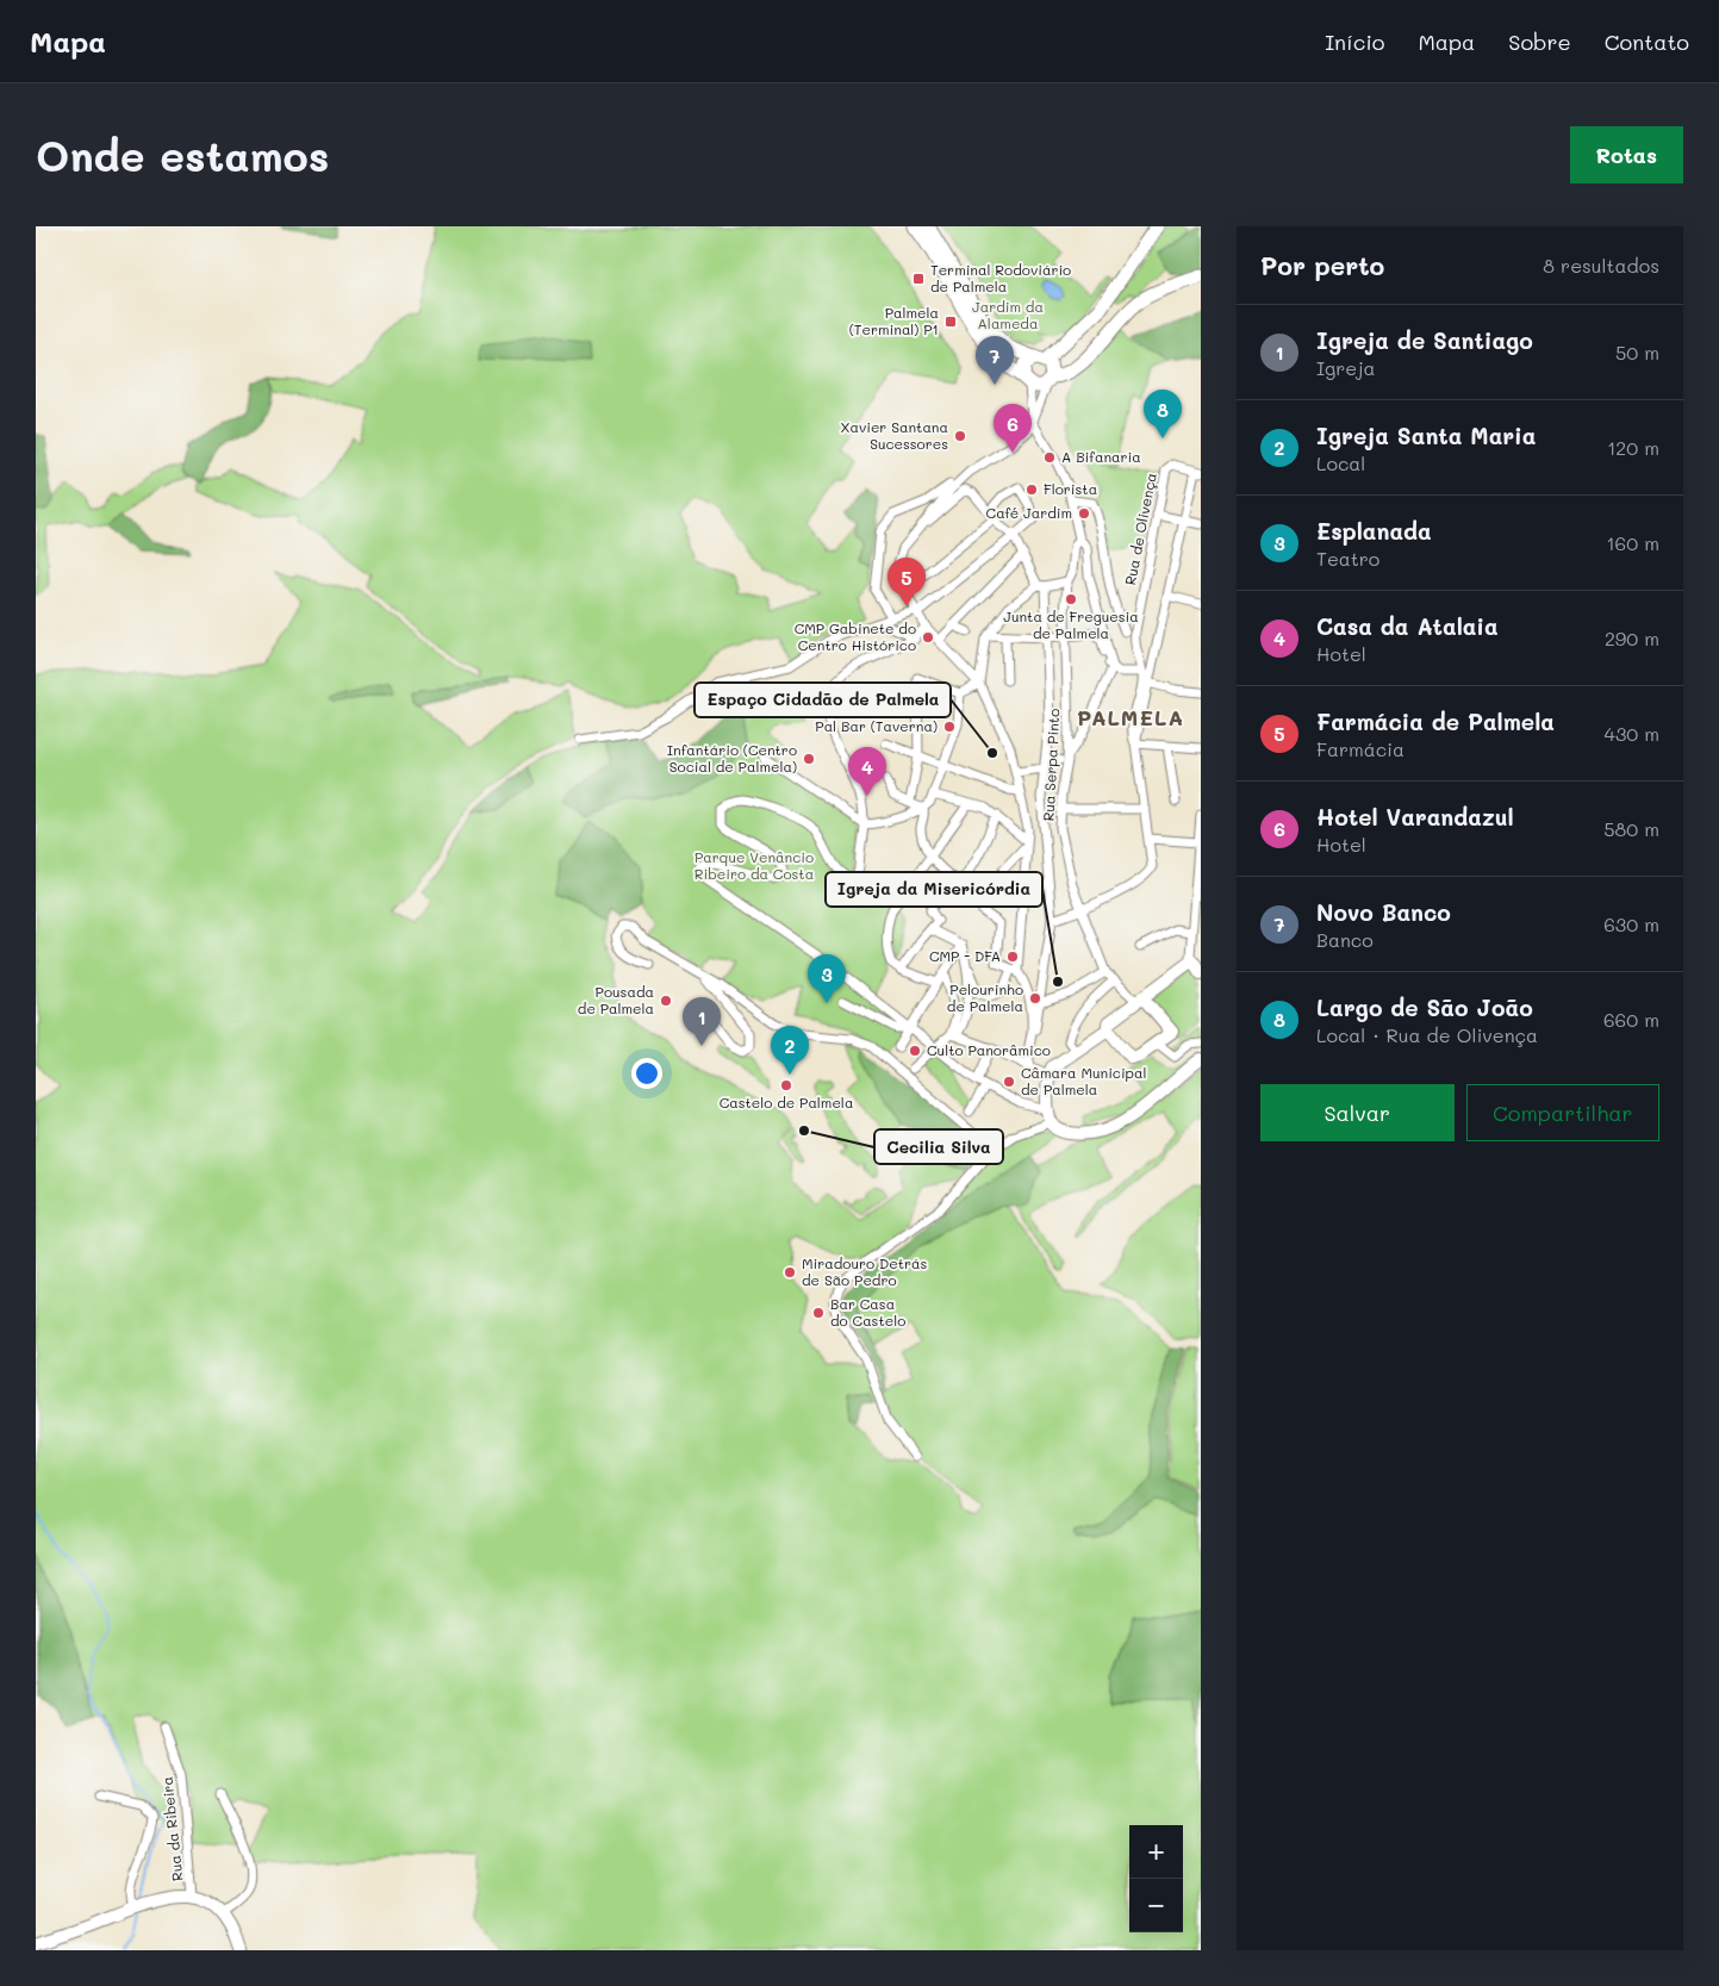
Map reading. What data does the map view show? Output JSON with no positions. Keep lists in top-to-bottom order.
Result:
{
  "streets": {
    "street": ["Rua de Olivença", "Rua Serpa Pinto", "Rua da Ribeira"]
  },
  "districts": ["PALMELA"],
  "parks": ["Jardim da Alameda", "Parque Venâncio Ribeiro da Costa"],
  "places": {
    "transit": ["Terminal Rodoviário de Palmela", "Palmela (Terminal) P1"],
    "other": [
      "Xavier Santana Sucessores",
      "A Bifanaria",
      "Florista",
      "Café Jardim",
      "Junta de Freguesia de Palmela",
      "CMP Gabinete do Centro Histórico",
      "Pal Bar (Taverna)",
      "Espaço Cidadão de Palmela",
      "Infantário (Centro Social de Palmela)",
      "CMP - DFA",
      "Igreja da Misericórdia",
      "Pelourinho de Palmela",
      "Pousada de Palmela",
      "Culto Panorâmico",
      "Câmara Municipal de Palmela",
      "Castelo de Palmela",
      "Cecilia Silva",
      "Miradouro Detrás de São Pedro",
      "Bar Casa do Castelo"
    ]
  },
  "page": {
    "header": "Mapa",
    "nav": [
      "Início",
      "Mapa",
      "Sobre",
      "Contato"
    ],
    "buttons": [
      "Rotas",
      ["Salvar", "Compartilhar"]
    ],
    "title": "Onde estamos",
    "heading": ["Por perto", "8 resultados"],
    "list": [
      {
        "mark": "1",
        "name": "Igreja de Santiago",
        "note": "Igreja",
        "value": "50 m"
      },
      {
        "mark": "2",
        "name": "Igreja Santa Maria",
        "note": "Local",
        "value": "120 m"
      },
      {
        "mark": "3",
        "name": "Esplanada",
        "note": "Teatro",
        "value": "160 m"
      },
      {
        "mark": "4",
        "name": "Casa da Atalaia",
        "note": "Hotel",
        "value": "290 m"
      },
      {
        "mark": "5",
        "name": "Farmácia de Palmela",
        "note": "Farmácia",
        "value": "430 m"
      },
      {
        "mark": "6",
        "name": "Hotel Varandazul",
        "note": "Hotel",
        "value": "580 m"
      },
      {
        "mark": "7",
        "name": "Novo Banco",
        "note": "Banco",
        "value": "630 m"
      },
      {
        "mark": "8",
        "name": "Largo de São João",
        "note": "Local · Rua de Olivença",
        "value": "660 m"
      }
    ],
    "pins": [
      "7",
      "8",
      "6",
      "5",
      "4",
      "3",
      "1",
      "2"
    ],
    "map_buttons": ["+", "−"]
  }
}
